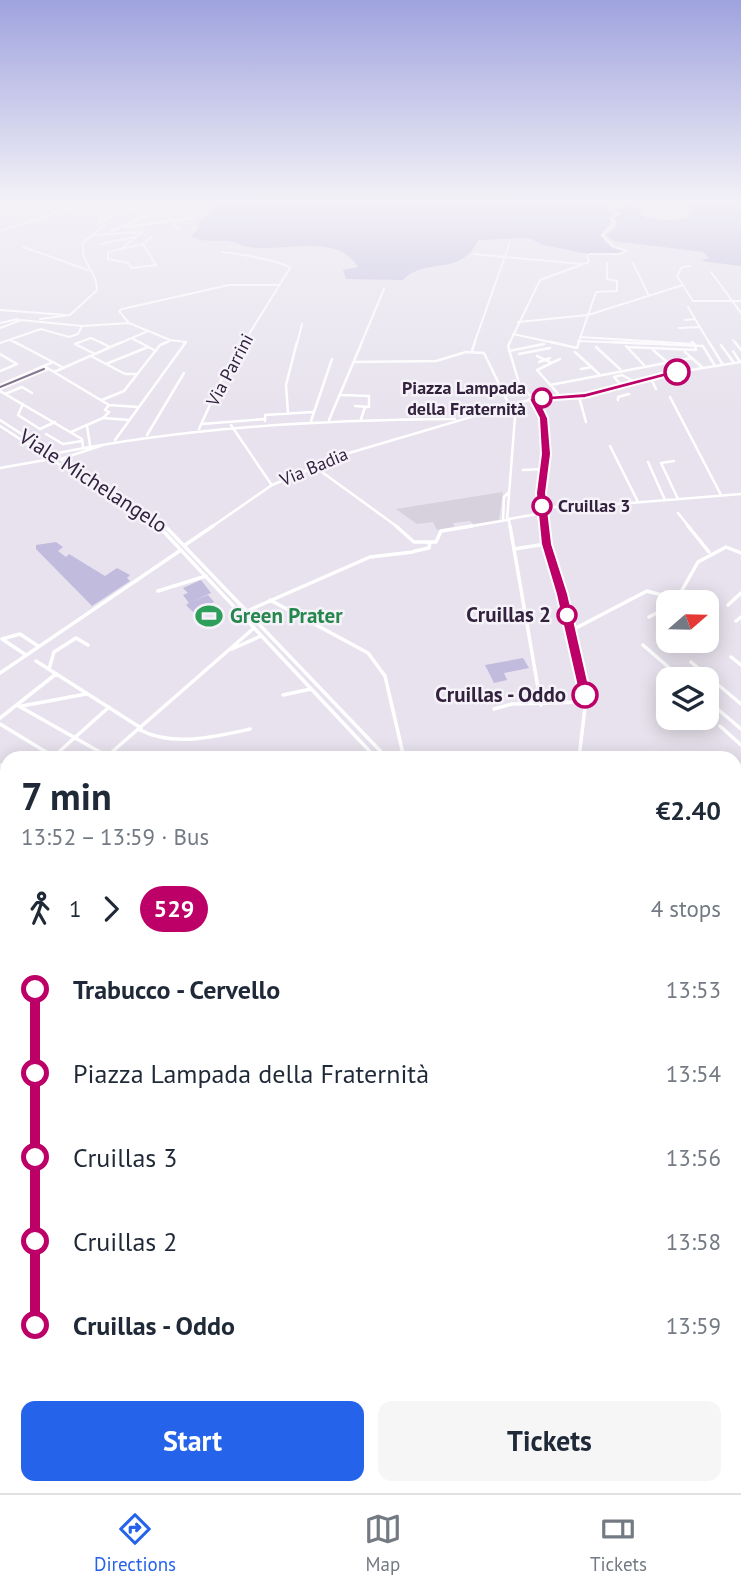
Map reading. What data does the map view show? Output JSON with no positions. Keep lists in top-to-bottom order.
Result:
{
  "streets": {
    "street": ["Via Parrini", "Via Badia", "Viale Michelangelo"]
  },
  "crossings": [
    ["Via Badia", "Viale Michelangelo"]
  ],
  "places": {
    "other": [
      "Piazza Lampada della Fraternità",
      "Cruillas 3",
      "Cruillas 2",
      "Cruillas - Oddo"
    ],
    "sports": ["Green Prater"]
  },
  "lines": ["bus line 529"],
  "north": "right",
  "page": {
    "heading": ["7 min", "13:52 – 13:59 · Bus", "€2.40"],
    "legs": ["1", "529", "4 stops"],
    "list": [
      {
        "name": "Trabucco - Cervello",
        "value": "13:53"
      },
      {
        "name": "Piazza Lampada della Fraternità",
        "value": "13:54"
      },
      {
        "name": "Cruillas 3",
        "value": "13:56"
      },
      {
        "name": "Cruillas 2",
        "value": "13:58"
      },
      {
        "name": "Cruillas - Oddo",
        "value": "13:59"
      }
    ],
    "buttons": ["Start", "Tickets"],
    "tabs": ["Directions", "Map", "Tickets"]
  }
}
